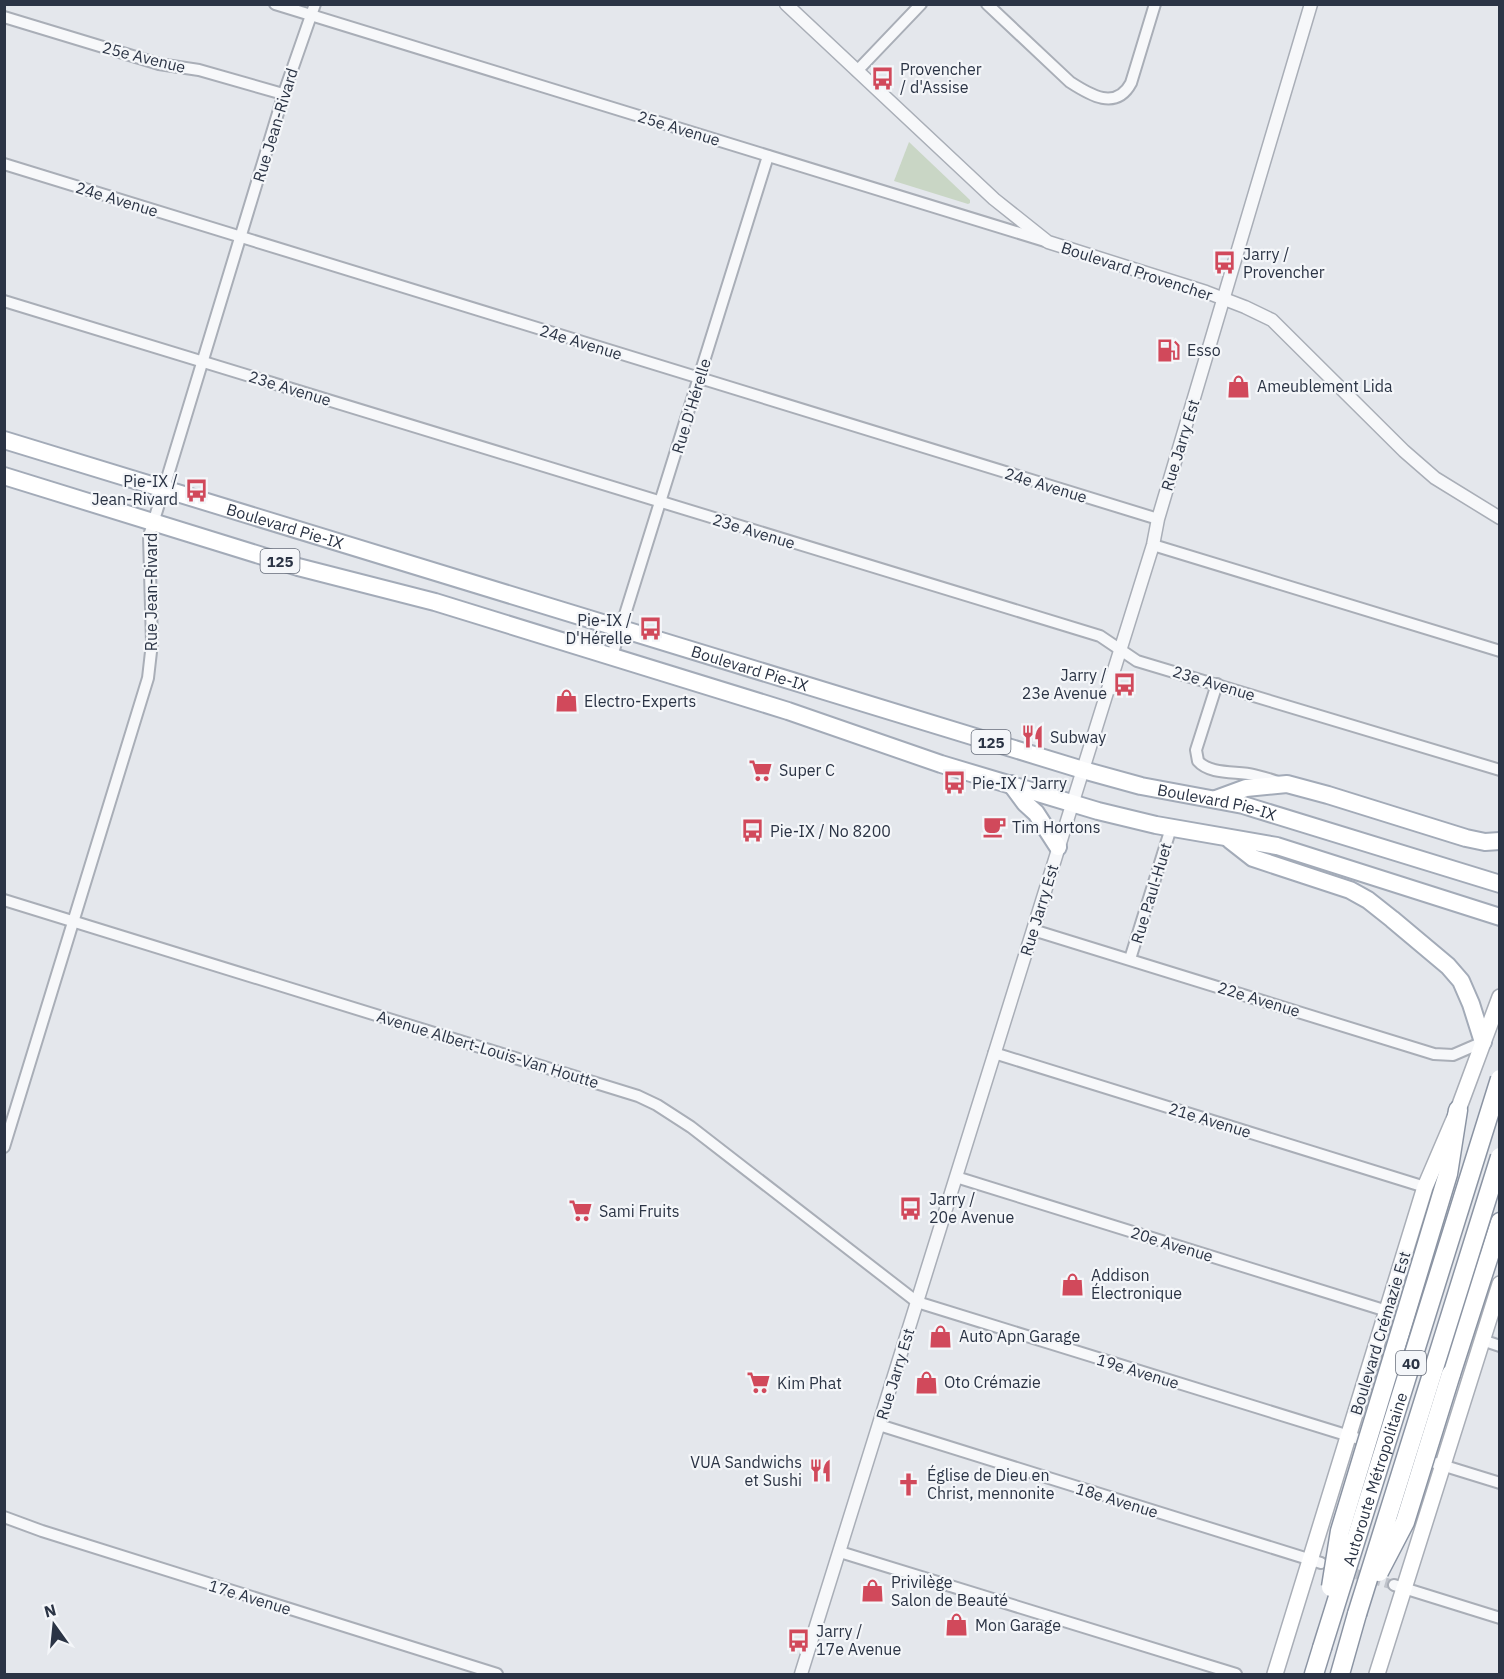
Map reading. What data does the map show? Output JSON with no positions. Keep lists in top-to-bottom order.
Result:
{
  "streets": {
    "highway": ["40", "Autoroute Métropolitaine"],
    "main road": ["Boulevard Pie-IX", "125", "Boulevard Crémazie Est"],
    "street": [
      "25e Avenue",
      "Rue Jean-Rivard",
      "24e Avenue",
      "Boulevard Provencher",
      "23e Avenue",
      "Rue D'Hérelle",
      "Rue Jarry Est",
      "Rue Paul-Huet",
      "22e Avenue",
      "Avenue Albert-Louis-Van Houtte",
      "21e Avenue",
      "20e Avenue",
      "19e Avenue",
      "18e Avenue",
      "17e Avenue"
    ]
  },
  "crossings": [
    ["25e Avenue", "Rue Jean-Rivard"],
    ["25e Avenue", "Boulevard Provencher"],
    ["25e Avenue", "Rue D'Hérelle"],
    ["Rue Jean-Rivard", "24e Avenue"],
    ["Rue Jean-Rivard", "23e Avenue"],
    ["Rue Jean-Rivard", "Boulevard Pie-IX"],
    ["Rue Jean-Rivard", "Avenue Albert-Louis-Van Houtte"],
    ["24e Avenue", "Rue D'Hérelle"],
    ["24e Avenue", "Rue Jarry Est"],
    ["Boulevard Provencher", "Rue Jarry Est"],
    ["23e Avenue", "Rue D'Hérelle"],
    ["23e Avenue", "Rue Jarry Est"],
    ["Rue D'Hérelle", "Boulevard Pie-IX"],
    ["Rue Jarry Est", "Boulevard Pie-IX"],
    ["Rue Jarry Est", "22e Avenue"],
    ["Rue Jarry Est", "Avenue Albert-Louis-Van Houtte"],
    ["Rue Jarry Est", "21e Avenue"],
    ["Rue Jarry Est", "20e Avenue"],
    ["Rue Jarry Est", "19e Avenue"],
    ["Rue Jarry Est", "18e Avenue"],
    ["Boulevard Pie-IX", "Rue Paul-Huet"],
    ["Rue Paul-Huet", "22e Avenue"],
    ["22e Avenue", "Boulevard Crémazie Est"],
    ["Avenue Albert-Louis-Van Houtte", "19e Avenue"],
    ["21e Avenue", "Boulevard Crémazie Est"],
    ["20e Avenue", "Boulevard Crémazie Est"],
    ["Boulevard Crémazie Est", "19e Avenue"],
    ["Boulevard Crémazie Est", "18e Avenue"]
  ],
  "places": {
    "bus stop": [
      "Provencher / d'Assise",
      "Jarry / Provencher",
      "Pie-IX / Jean-Rivard",
      "Pie-IX / D'Hérelle",
      "Jarry / 23e Avenue",
      "Pie-IX / Jarry",
      "Pie-IX / No 8200",
      "Jarry / 20e Avenue",
      "Jarry / 17e Avenue"
    ],
    "fuel station": ["Esso"],
    "shop": [
      "Ameublement Lida",
      "Electro-Experts",
      "Addison Électronique",
      "Auto Apn Garage",
      "Oto Crémazie",
      "Privilège Salon de Beauté",
      "Mon Garage"
    ],
    "restaurant": ["Subway", "VUA Sandwichs et Sushi"],
    "supermarket": ["Super C", "Sami Fruits", "Kim Phat"],
    "cafe": ["Tim Hortons"],
    "church": ["Église de Dieu en Christ, mennonite"]
  },
  "north": "top"
}
